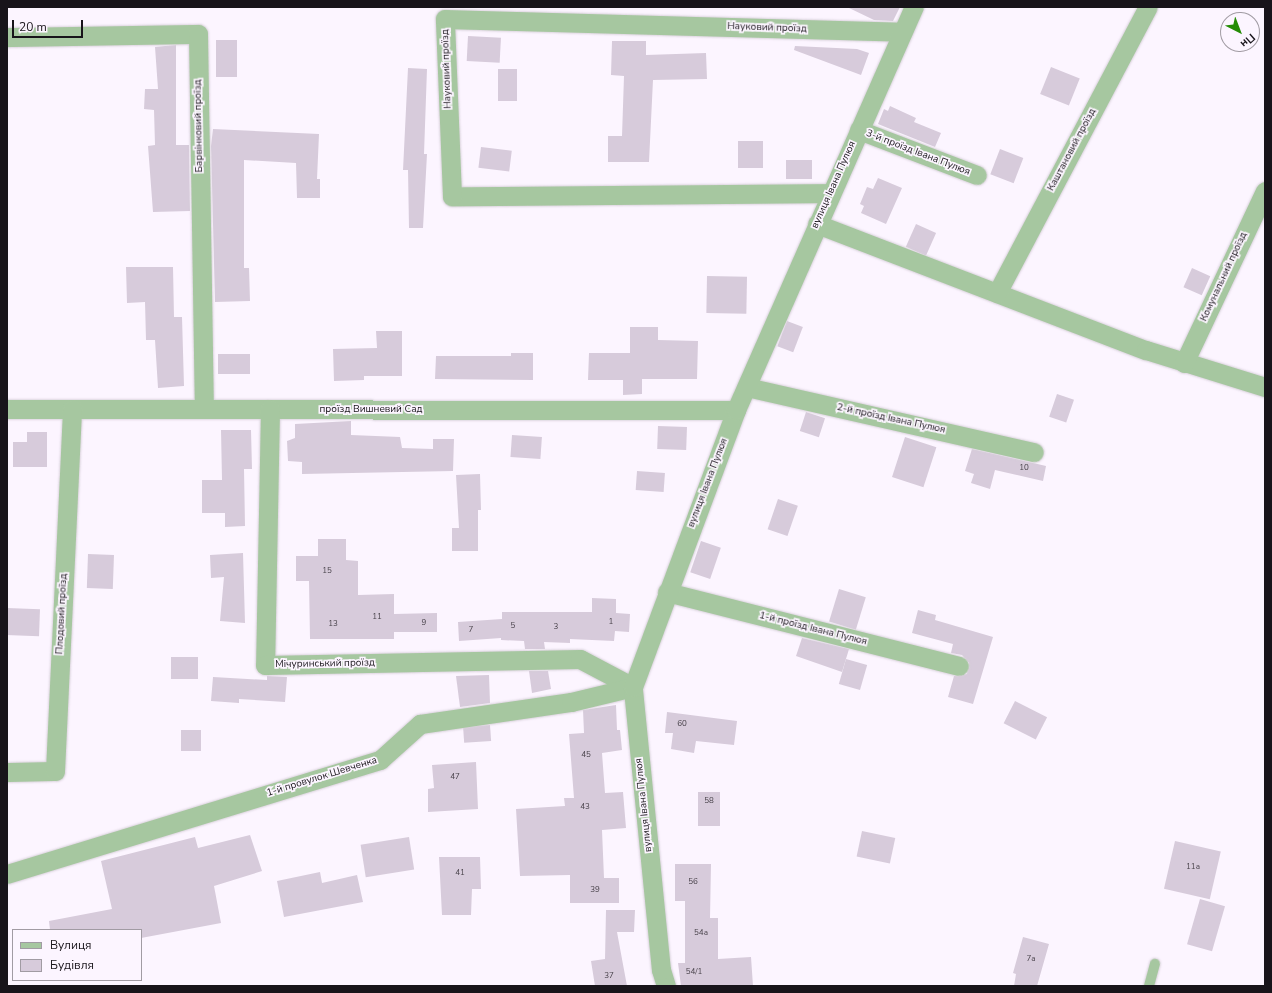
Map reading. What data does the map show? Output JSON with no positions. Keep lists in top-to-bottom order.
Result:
{
  "streets": {
    "street": [
      "Науковий проїзд",
      "Барвінковий проїзд",
      "Каштановий проїзд",
      "3-й проїзд Івана Пулюя",
      "вулиця Івана Пулюя",
      "Комунальний проїзд",
      "проїзд Вишневий Сад",
      "2-й проїзд Івана Пулюя",
      "Плодовий проїзд",
      "1-й проїзд Івана Пулюя",
      "Мічуринський проїзд",
      "1-й провулок Шевченка"
    ]
  },
  "crossings": [
    ["Науковий проїзд", "вулиця Івана Пулюя"],
    ["Барвінковий проїзд", "проїзд Вишневий Сад"],
    ["3-й проїзд Івана Пулюя", "вулиця Івана Пулюя"],
    ["вулиця Івана Пулюя", "проїзд Вишневий Сад"],
    ["вулиця Івана Пулюя", "2-й проїзд Івана Пулюя"],
    ["вулиця Івана Пулюя", "1-й проїзд Івана Пулюя"],
    ["вулиця Івана Пулюя", "Мічуринський проїзд"],
    ["вулиця Івана Пулюя", "1-й провулок Шевченка"],
    ["проїзд Вишневий Сад", "Плодовий проїзд"],
    ["проїзд Вишневий Сад", "Мічуринський проїзд"],
    ["Мічуринський проїзд", "1-й провулок Шевченка"]
  ],
  "house_numbers": [
    "10",
    "15",
    "11",
    "1",
    "9",
    "13",
    "5",
    "3",
    "7",
    "60",
    "45",
    "47",
    "58",
    "43",
    "11а",
    "41",
    "56",
    "39",
    "54а",
    "7а",
    "54/1",
    "37"
  ],
  "legend": ["Вулиця", "Будівля"],
  "scale_bar": "20 m",
  "north": "bottom right"
}
